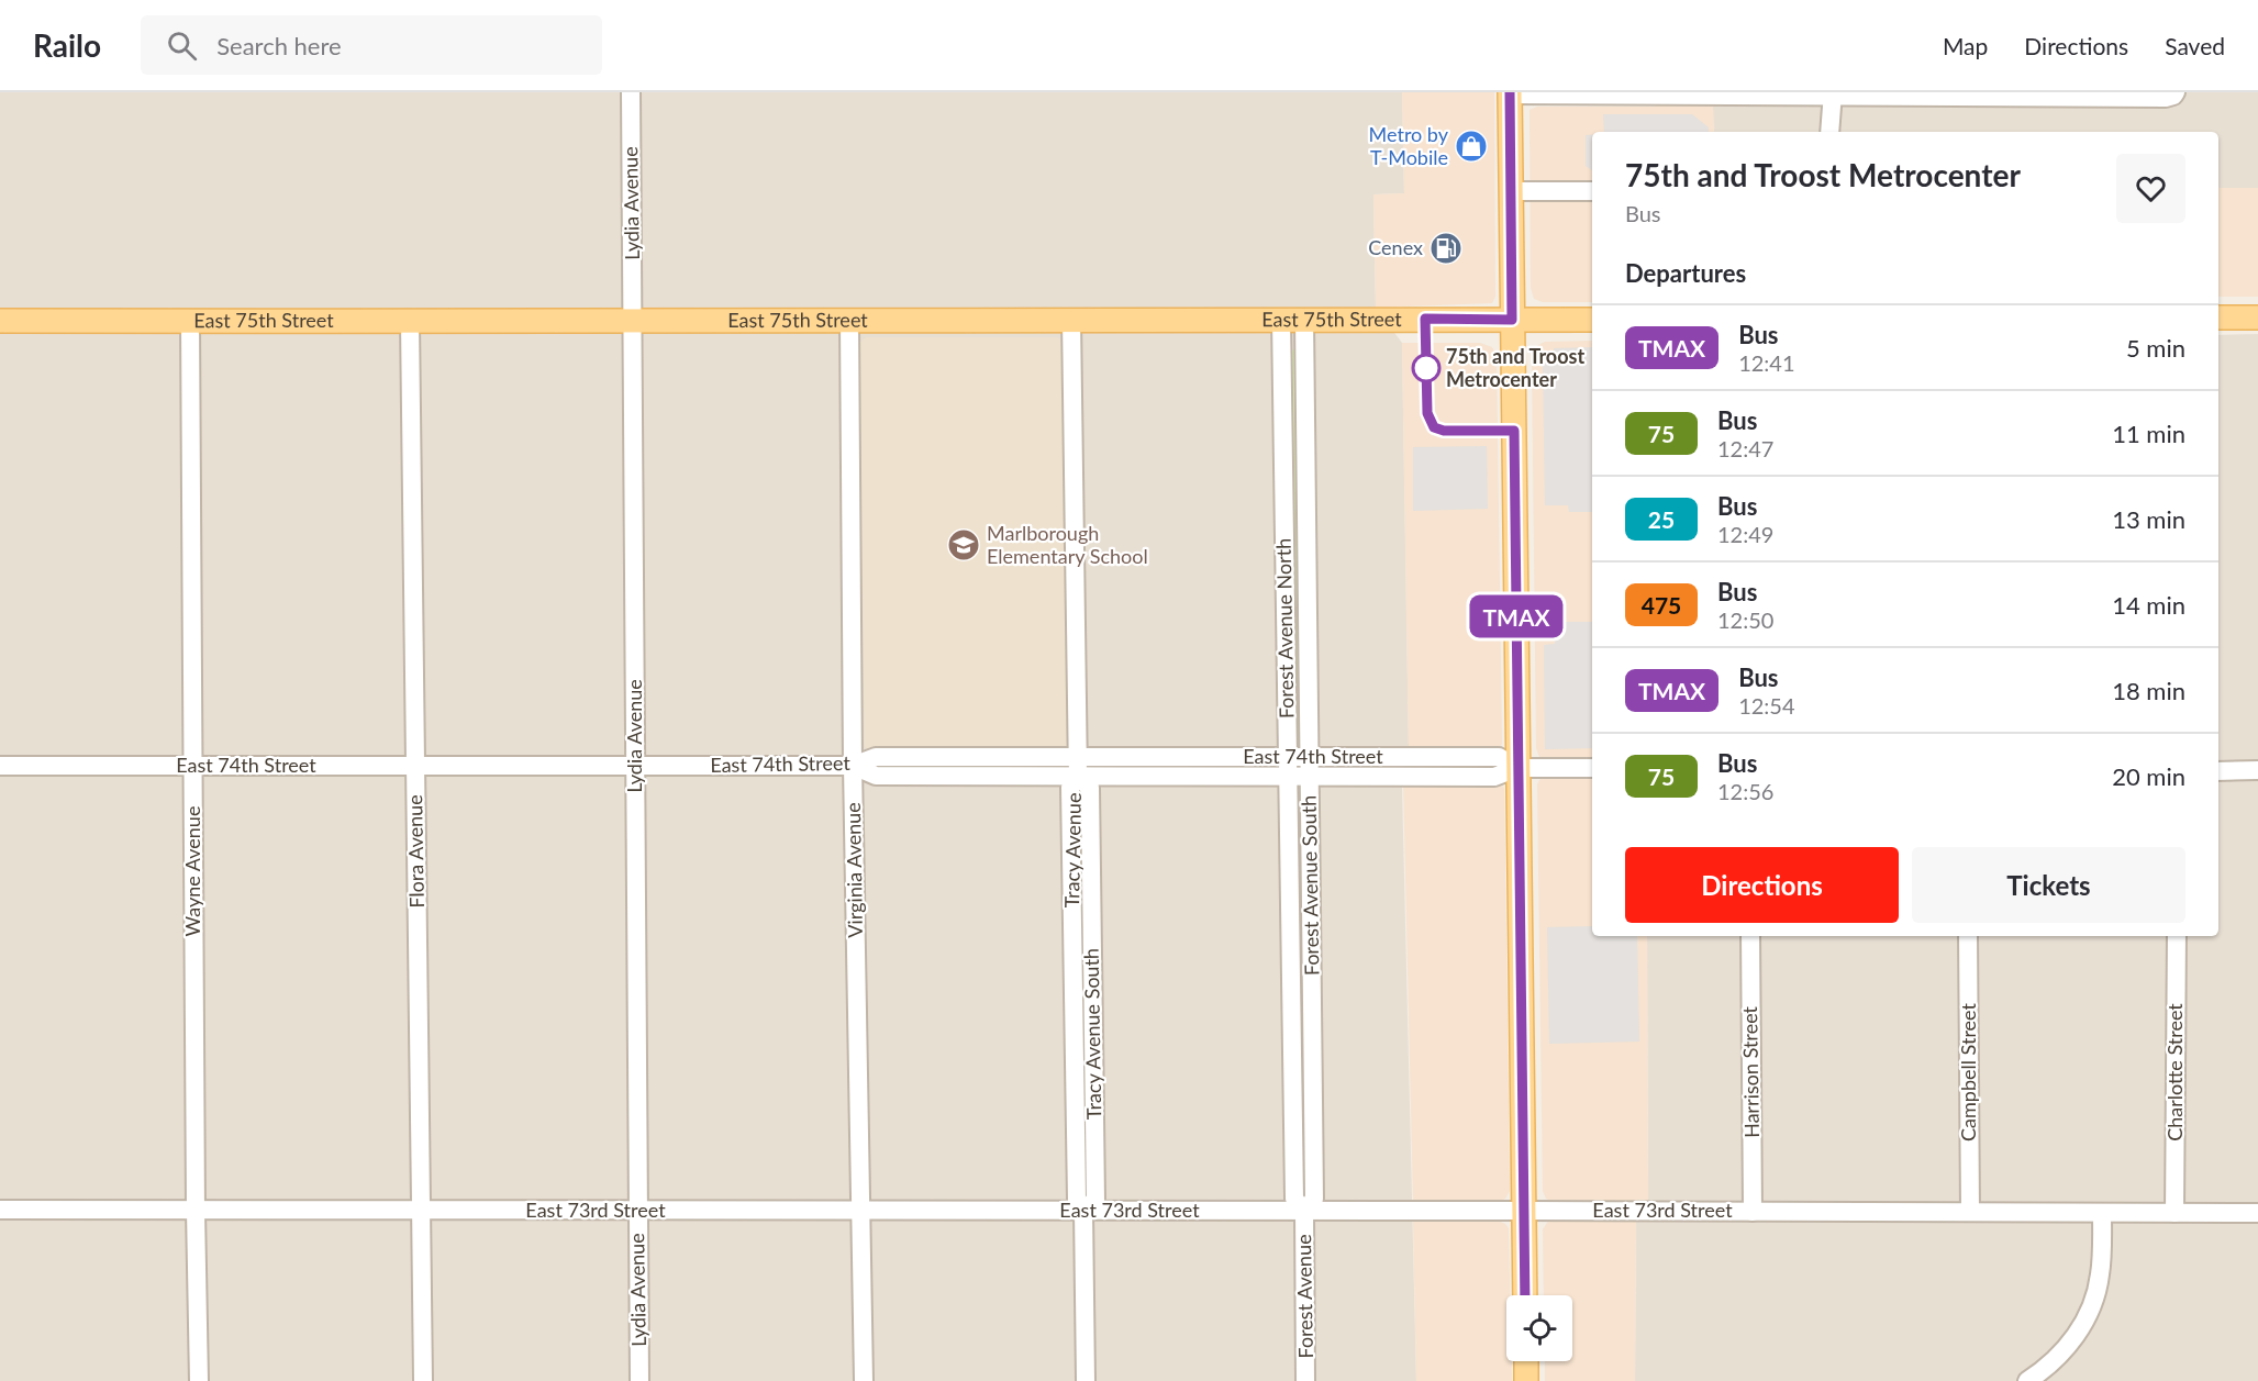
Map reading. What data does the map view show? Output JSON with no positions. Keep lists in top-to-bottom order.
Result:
{
  "streets": {
    "main road": ["East 75th Street"],
    "street": [
      "Lydia Avenue",
      "Forest Avenue North",
      "East 74th Street",
      "Tracy Avenue",
      "Flora Avenue",
      "Virginia Avenue",
      "Wayne Avenue",
      "Forest Avenue South",
      "Harrison Street",
      "Campbell Street",
      "Charlotte Street",
      "East 73rd Street",
      "Forest Avenue"
    ]
  },
  "crossings": [
    ["Lydia Avenue", "East 75th Street"],
    ["Lydia Avenue", "East 74th Street"],
    ["Lydia Avenue", "East 73rd Street"],
    ["East 75th Street", "Forest Avenue North"],
    ["East 75th Street", "Tracy Avenue"],
    ["East 75th Street", "Flora Avenue"],
    ["East 75th Street", "Virginia Avenue"],
    ["East 75th Street", "Wayne Avenue"],
    ["East 75th Street", "Forest Avenue South"],
    ["Forest Avenue North", "East 74th Street"],
    ["Forest Avenue North", "Forest Avenue South"],
    ["Forest Avenue North", "East 73rd Street"],
    ["Forest Avenue North", "Forest Avenue"],
    ["East 74th Street", "Tracy Avenue"],
    ["East 74th Street", "Flora Avenue"],
    ["East 74th Street", "Virginia Avenue"],
    ["East 74th Street", "Wayne Avenue"],
    ["East 74th Street", "Forest Avenue South"],
    ["Tracy Avenue", "East 73rd Street"],
    ["Flora Avenue", "East 73rd Street"],
    ["Virginia Avenue", "East 73rd Street"],
    ["Wayne Avenue", "East 73rd Street"],
    ["Forest Avenue South", "East 73rd Street"],
    ["Forest Avenue South", "Forest Avenue"],
    ["Harrison Street", "East 73rd Street"],
    ["Campbell Street", "East 73rd Street"],
    ["Charlotte Street", "East 73rd Street"],
    ["East 73rd Street", "Forest Avenue"]
  ],
  "places": {
    "shop": ["Metro by T-Mobile"],
    "fuel station": ["Cenex"],
    "other": ["75th and Troost Metrocenter"],
    "school or university": ["Marlborough Elementary School"]
  },
  "lines": ["bus line TMAX"],
  "page": {
    "header": "Railo",
    "search": "Search here",
    "nav": ["Map", "Directions", "Saved"],
    "on_map": "TMAX",
    "heading": [
      ["75th and Troost Metrocenter", "Bus"],
      "Departures"
    ],
    "list": [
      {
        "mark": "TMAX",
        "name": "Bus",
        "note": "12:41",
        "value": "5 min"
      },
      {
        "mark": "75",
        "name": "Bus",
        "note": "12:47",
        "value": "11 min"
      },
      {
        "mark": "25",
        "name": "Bus",
        "note": "12:49",
        "value": "13 min"
      },
      {
        "mark": "475",
        "name": "Bus",
        "note": "12:50",
        "value": "14 min"
      },
      {
        "mark": "TMAX",
        "name": "Bus",
        "note": "12:54",
        "value": "18 min"
      },
      {
        "mark": "75",
        "name": "Bus",
        "note": "12:56",
        "value": "20 min"
      }
    ],
    "buttons": ["Directions", "Tickets"]
  }
}
